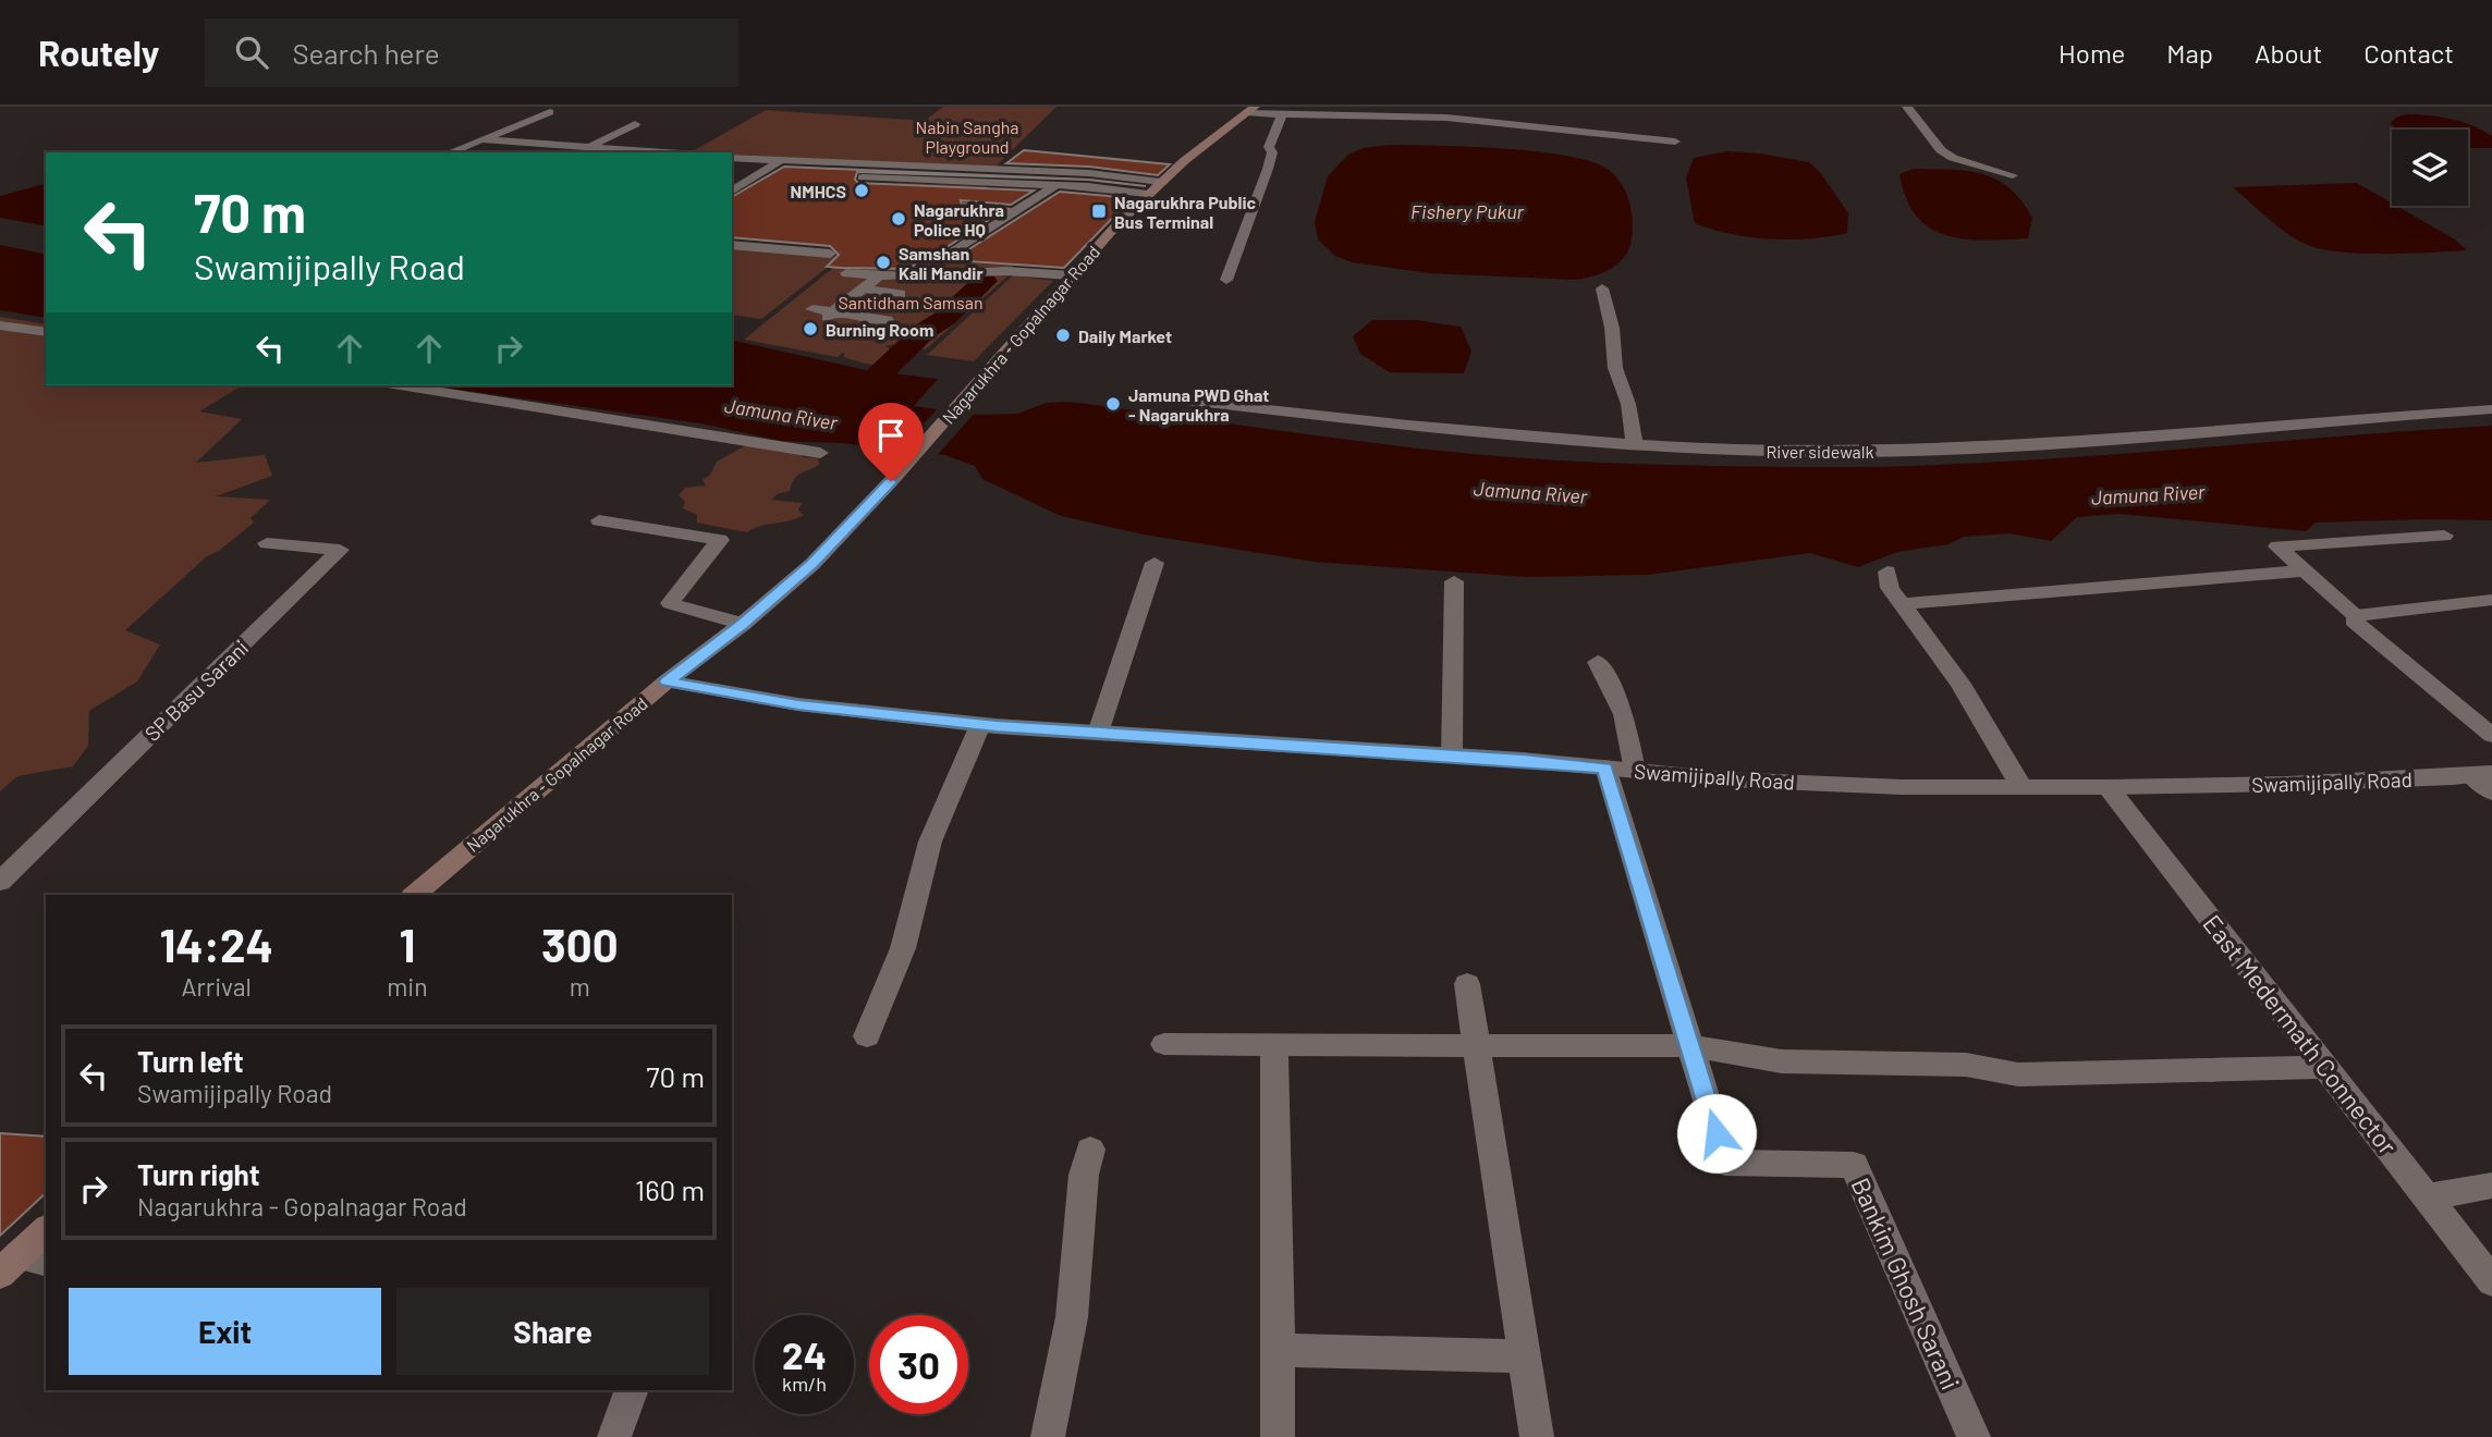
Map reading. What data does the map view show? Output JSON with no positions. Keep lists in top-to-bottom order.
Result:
{
  "streets": {
    "main road": ["Nagarukhra - Gopalnagar Road"],
    "street": [
      "River sidewalk",
      "SP Basu Sarani",
      "Swamijipally Road",
      "East Medermath Connector",
      "Bankim Ghosh Sarani"
    ]
  },
  "crossings": [
    ["Nagarukhra - Gopalnagar Road", "Swamijipally Road"],
    ["Swamijipally Road", "East Medermath Connector"],
    ["Swamijipally Road", "Bankim Ghosh Sarani"]
  ],
  "water": ["Fishery Pukur", "Jamuna River"],
  "parks": ["Nabin Sangha Playground", "Santidham Samsan"],
  "places": {
    "other": [
      "NMHCS",
      "Nagarukhra Police HQ",
      "Samshan Kali Mandir",
      "Burning Room",
      "Daily Market",
      "Jamuna PWD Ghat - Nagarukhra"
    ],
    "transit": ["Nagarukhra Public Bus Terminal"]
  },
  "page": {
    "header": "Routely",
    "search": "Search here",
    "nav": [
      "Home",
      "Map",
      "About",
      "Contact"
    ],
    "turn": ["70 m", "Swamijipally Road"],
    "eta": [
      "14:24",
      "Arrival",
      "1",
      "min",
      "300",
      "m"
    ],
    "list": [
      {
        "name": "Turn left",
        "note": "Swamijipally Road",
        "value": "70 m"
      },
      {
        "name": "Turn right",
        "note": "Nagarukhra - Gopalnagar Road",
        "value": "160 m"
      }
    ],
    "buttons": ["Exit", "Share"],
    "speed": "24 km/h",
    "limit": "30"
  }
}
